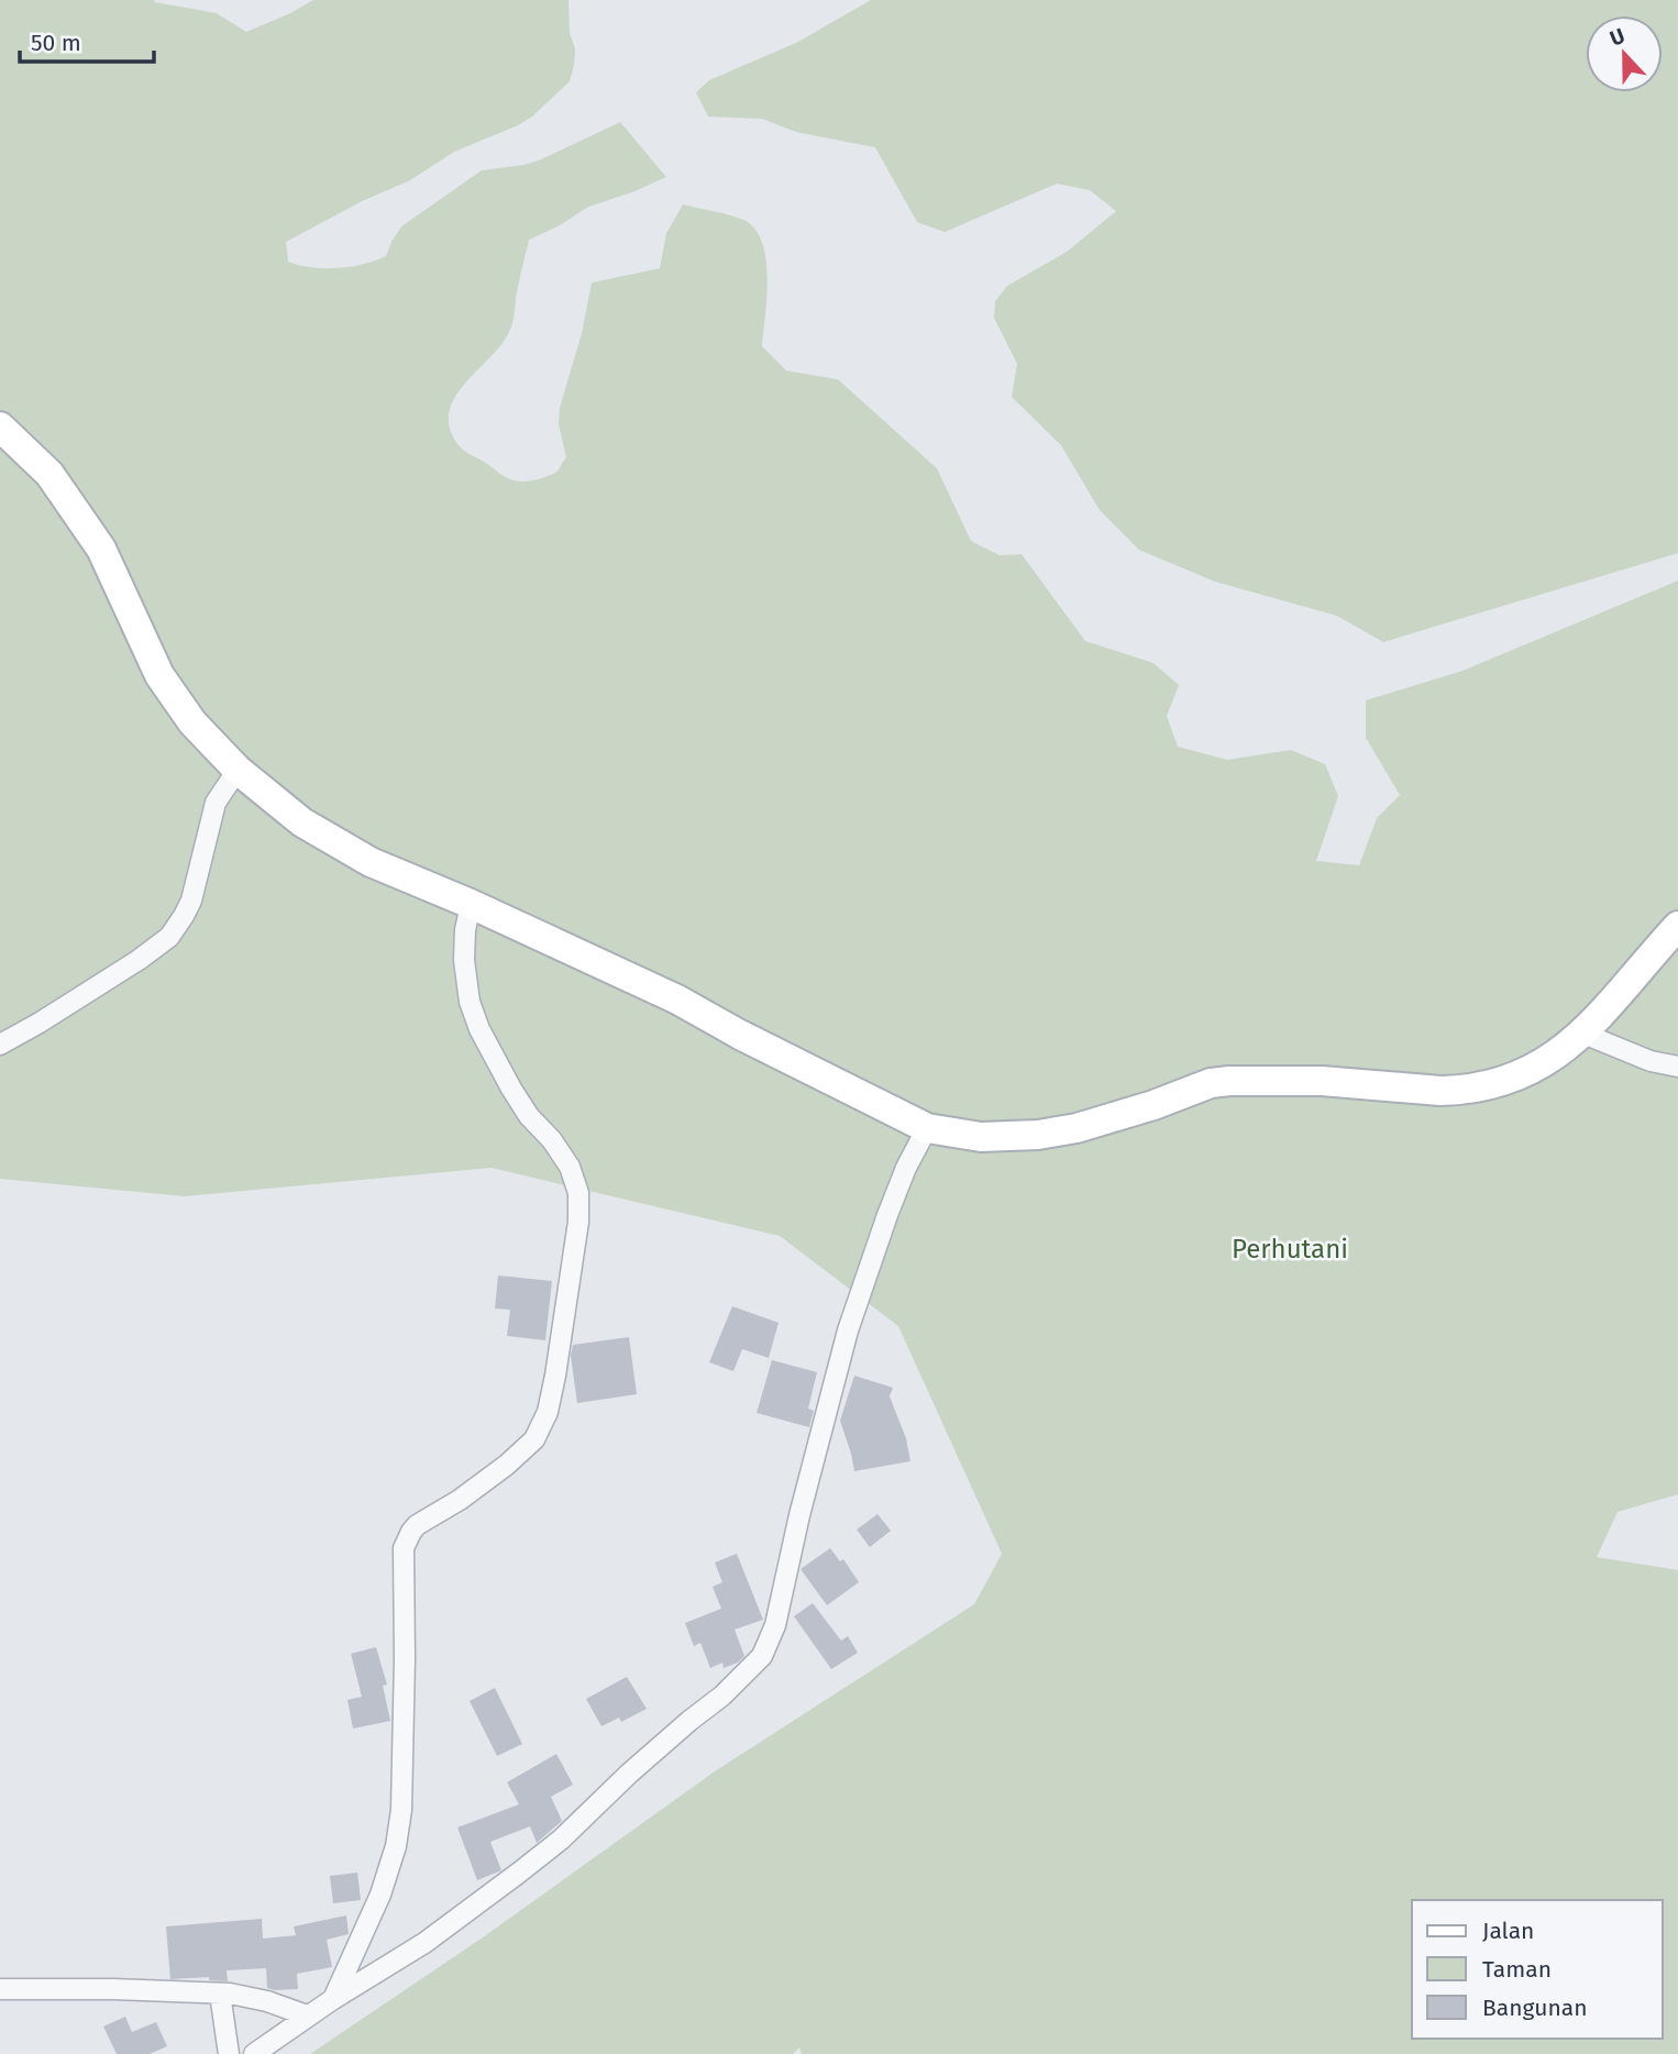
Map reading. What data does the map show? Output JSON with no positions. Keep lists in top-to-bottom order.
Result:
{
  "parks": ["Perhutani"],
  "legend": ["Jalan", "Taman", "Bangunan"],
  "scale_bar": "50 m",
  "north": "top"
}
